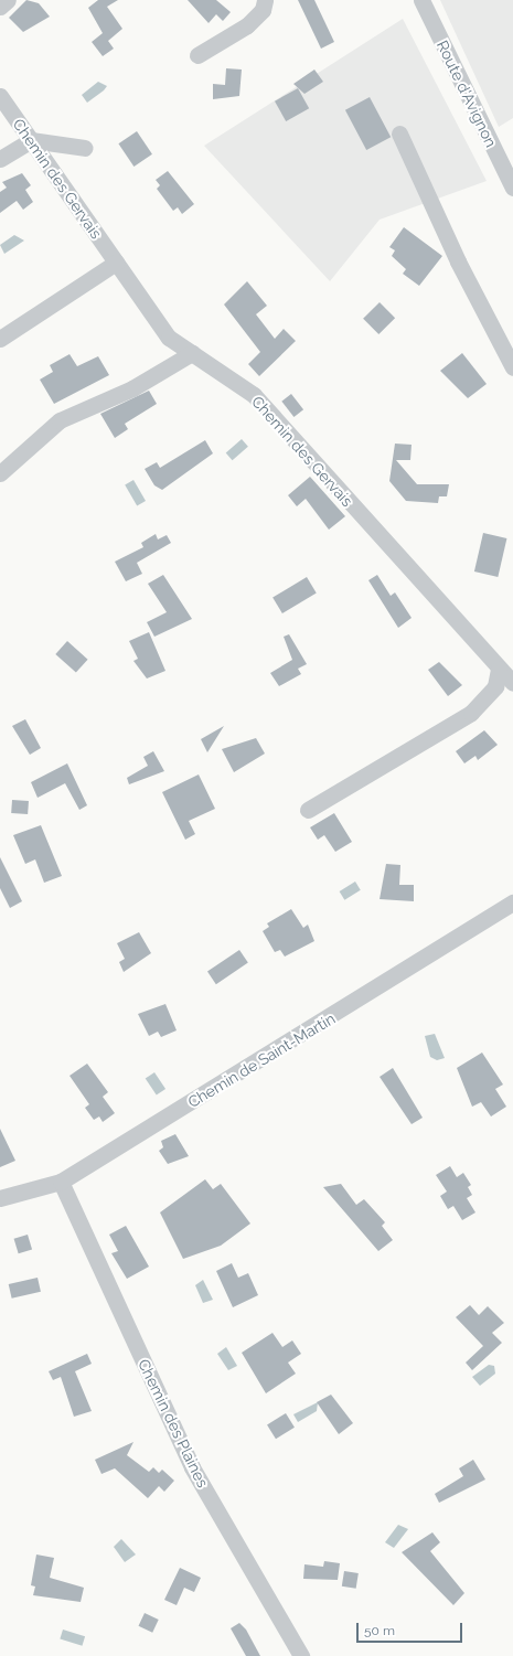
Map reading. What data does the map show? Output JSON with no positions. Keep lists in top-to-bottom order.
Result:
{
  "streets": {
    "street": [
      "Route d'Avignon",
      "Chemin des Gervais",
      "Chemin de Saint-Martin",
      "Chemin des Plaines"
    ]
  },
  "crossings": [
    ["Chemin de Saint-Martin", "Chemin des Plaines"]
  ],
  "scale_bar": "50 m"
}
